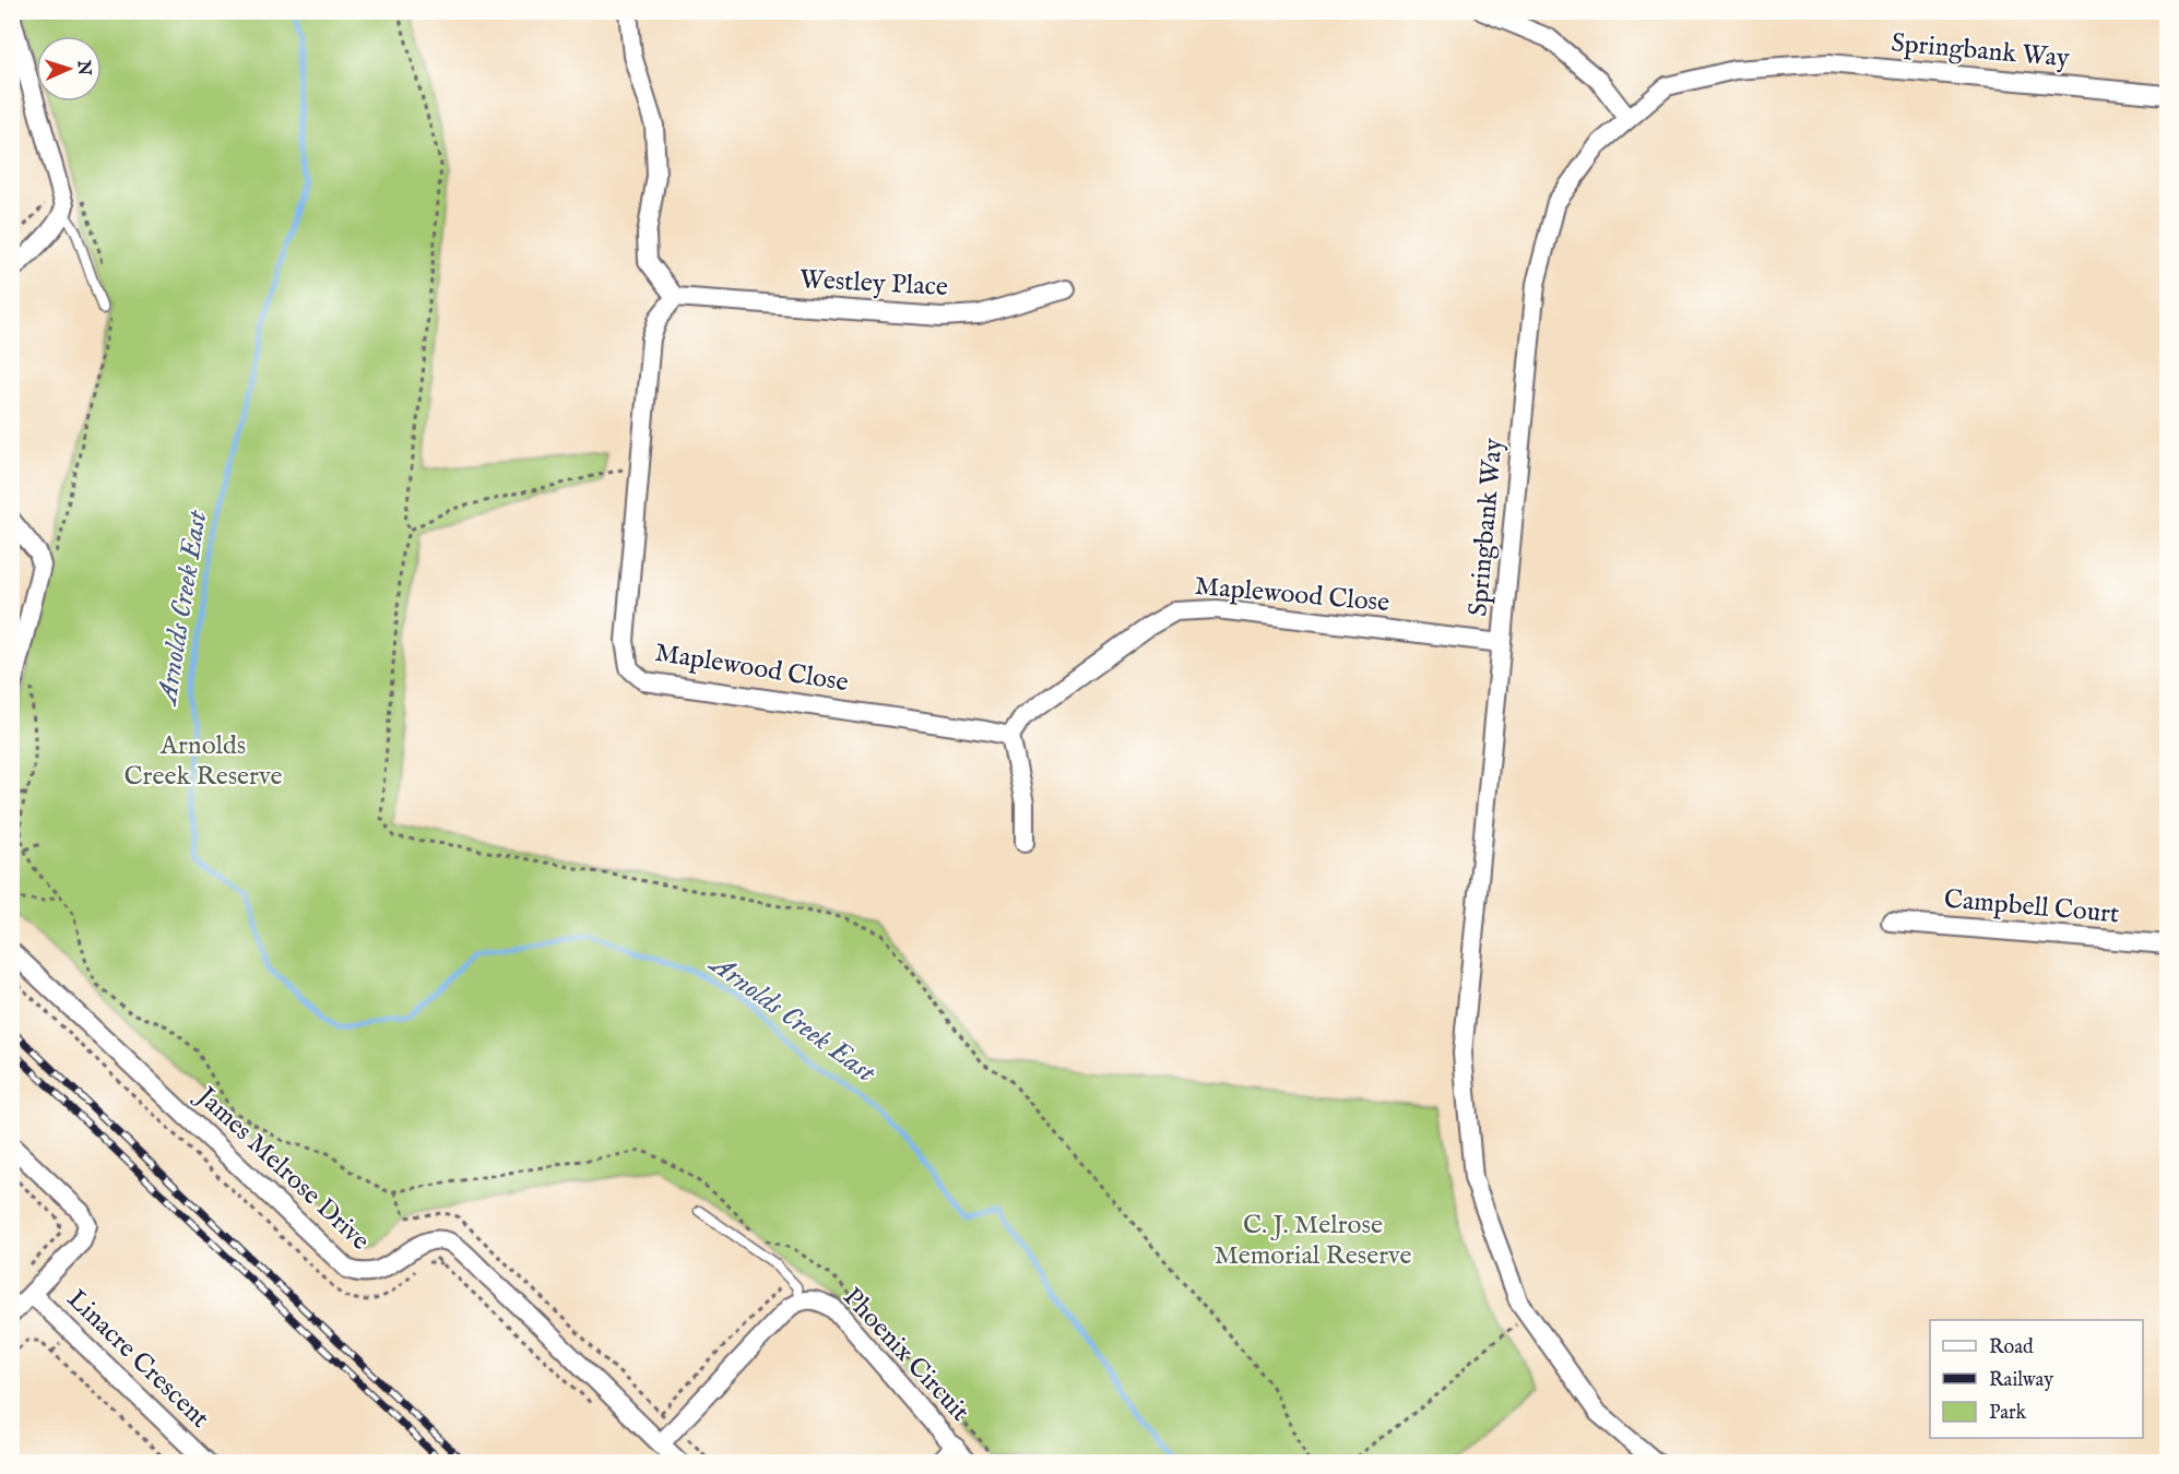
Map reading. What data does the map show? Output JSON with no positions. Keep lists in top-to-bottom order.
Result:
{
  "streets": {
    "street": [
      "Springbank Way",
      "Westley Place",
      "Maplewood Close",
      "Campbell Court",
      "James Melrose Drive",
      "Phoenix Circuit",
      "Linacre Crescent"
    ]
  },
  "crossings": [
    ["Springbank Way", "Maplewood Close"],
    ["Westley Place", "Maplewood Close"]
  ],
  "water": ["Arnolds Creek East"],
  "parks": ["Arnolds Creek Reserve", "C. J. Melrose Memorial Reserve"],
  "legend": ["Road", "Railway", "Park"],
  "north": "right"
}
